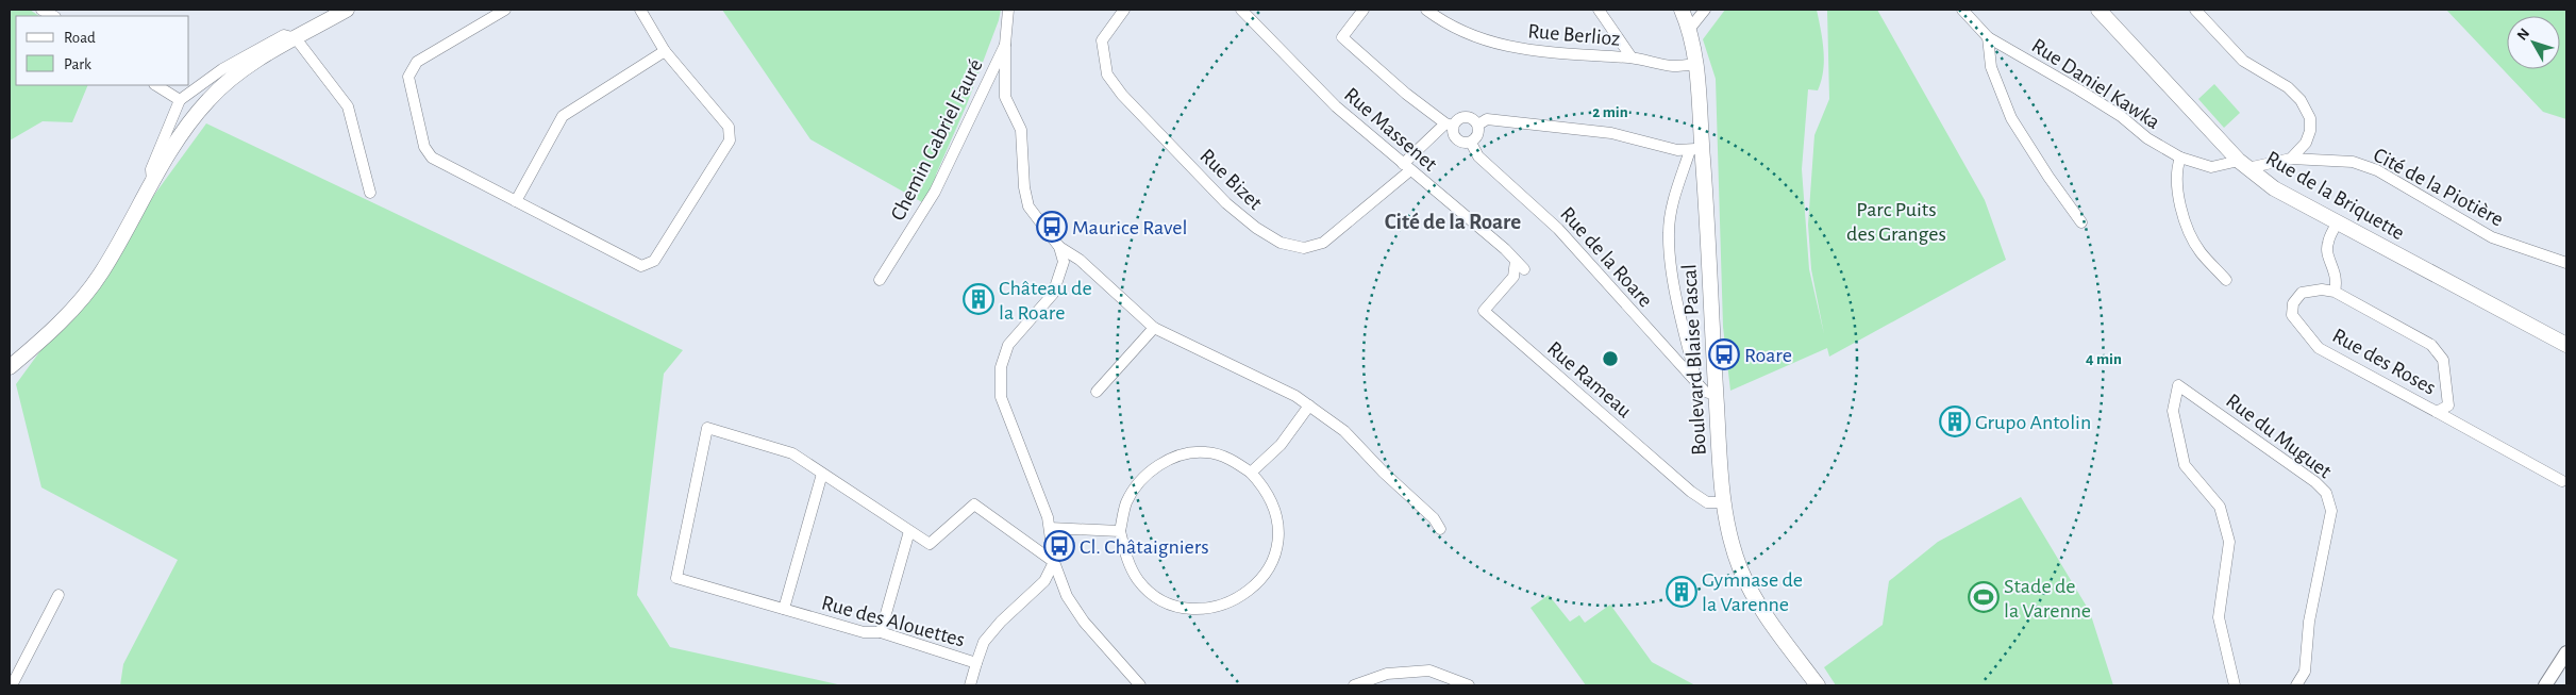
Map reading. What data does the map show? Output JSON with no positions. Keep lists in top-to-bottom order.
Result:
{
  "streets": {
    "main road": ["Rue de la Briquette", "Boulevard Blaise Pascal"],
    "street": [
      "Rue Berlioz",
      "Rue Daniel Kawka",
      "Rue Massenet",
      "Chemin Gabriel Fauré",
      "Rue Bizet",
      "Cité de la Piotière",
      "Rue de la Roare",
      "Rue des Roses",
      "Rue Rameau",
      "Rue du Muguet",
      "Rue des Alouettes"
    ]
  },
  "crossings": [
    ["Rue Berlioz", "Boulevard Blaise Pascal"],
    ["Rue Daniel Kawka", "Cité de la Piotière"],
    ["Rue Daniel Kawka", "Rue de la Briquette"],
    ["Rue Massenet", "Rue Bizet"],
    ["Rue Massenet", "Rue Rameau"],
    ["Rue Bizet", "Rue de la Roare"],
    ["Cité de la Piotière", "Rue de la Briquette"],
    ["Rue de la Briquette", "Rue des Roses"],
    ["Rue de la Roare", "Boulevard Blaise Pascal"],
    ["Boulevard Blaise Pascal", "Rue Rameau"]
  ],
  "districts": ["Cité de la Roare"],
  "parks": ["Parc Puits des Granges"],
  "places": {
    "bus stop": ["Maurice Ravel", "Roare", "Cl. Châtaigniers"],
    "building": ["Château de la Roare", "Grupo Antolin", "Gymnase de la Varenne"],
    "sports": ["Stade de la Varenne"]
  },
  "legend": ["Road", "Park"],
  "north": "top left",
  "rings": ["2 min", "4 min"]
}
